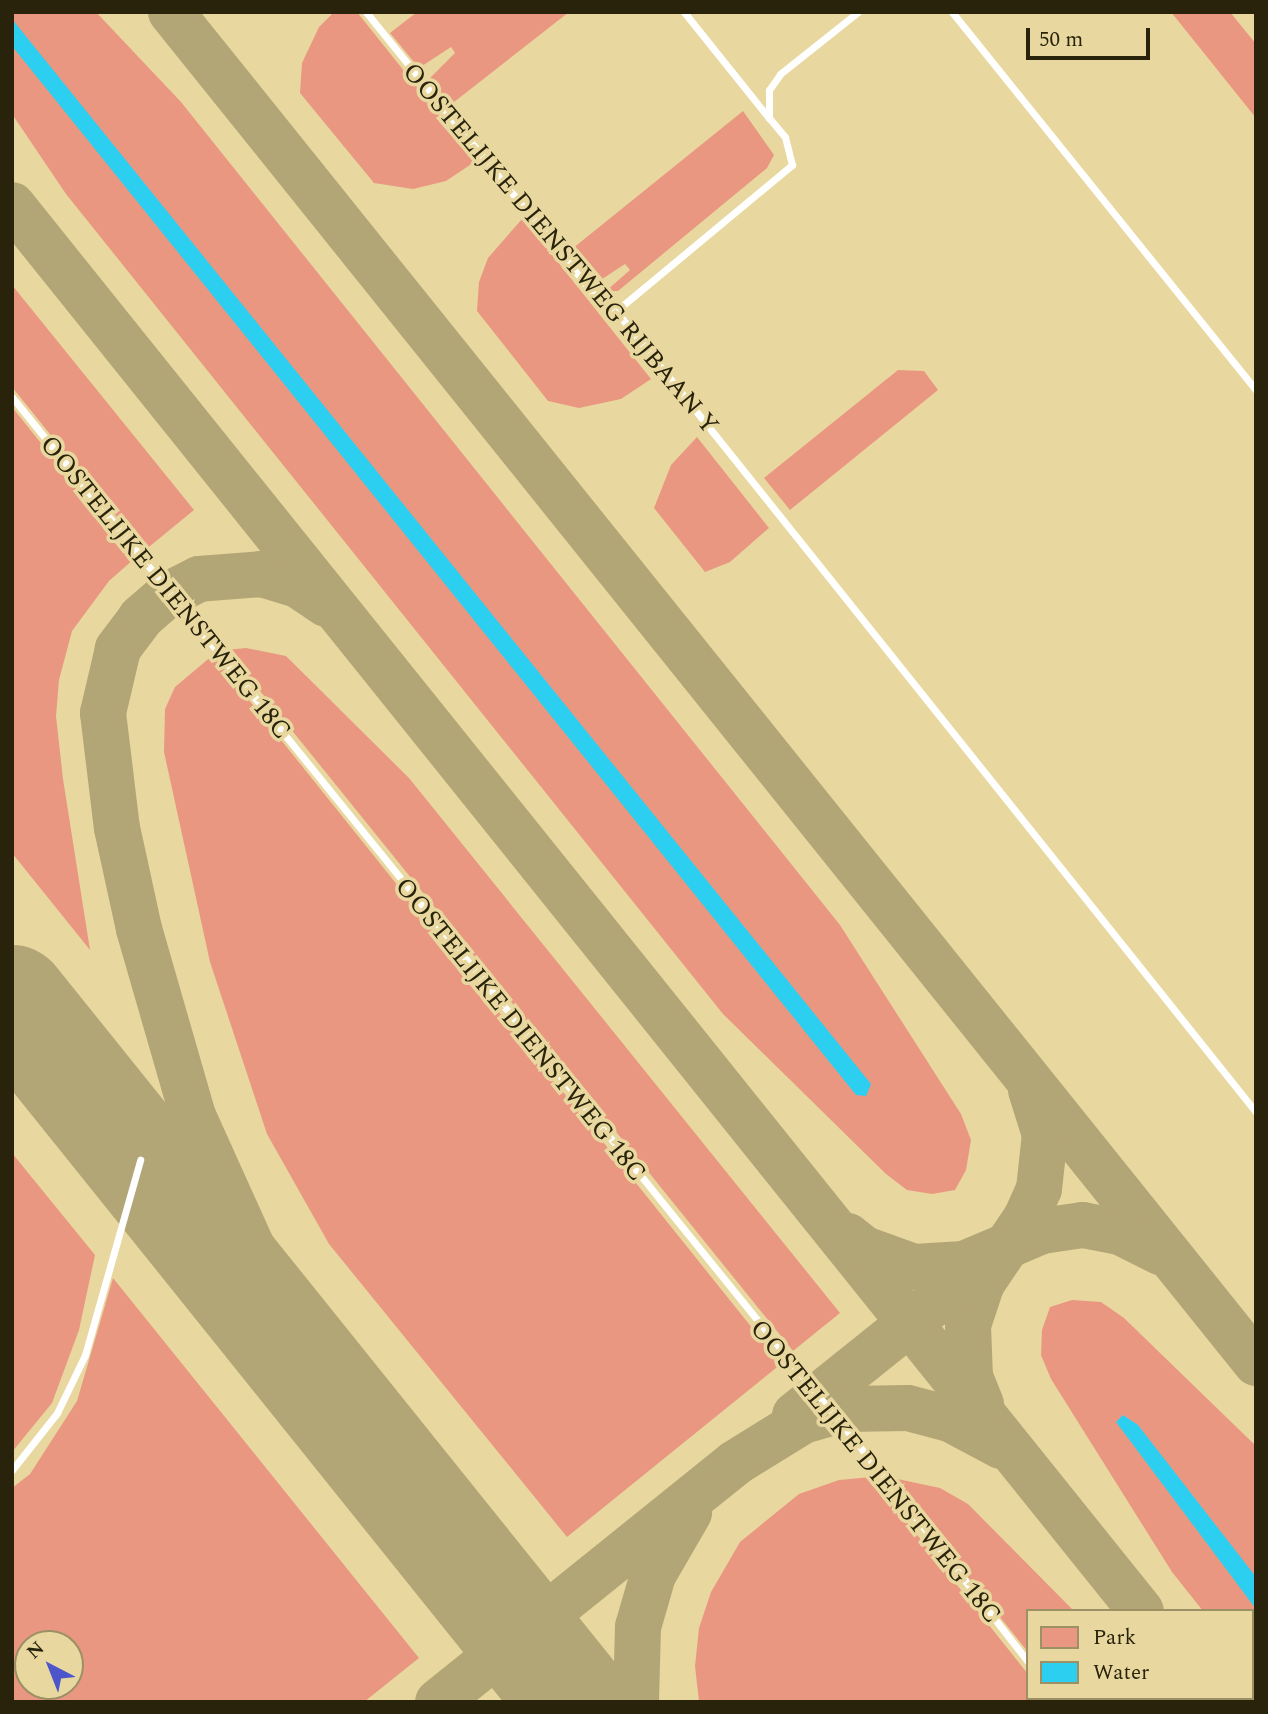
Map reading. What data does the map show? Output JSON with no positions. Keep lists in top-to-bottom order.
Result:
{
  "streets": {
    "lane": ["OOSTELIJKE DIENSTWEG RIJBAAN Y", "OOSTELIJKE DIENSTWEG 18C"]
  },
  "legend": ["Park", "Water"],
  "scale_bar": "50 m",
  "north": "top left"
}
